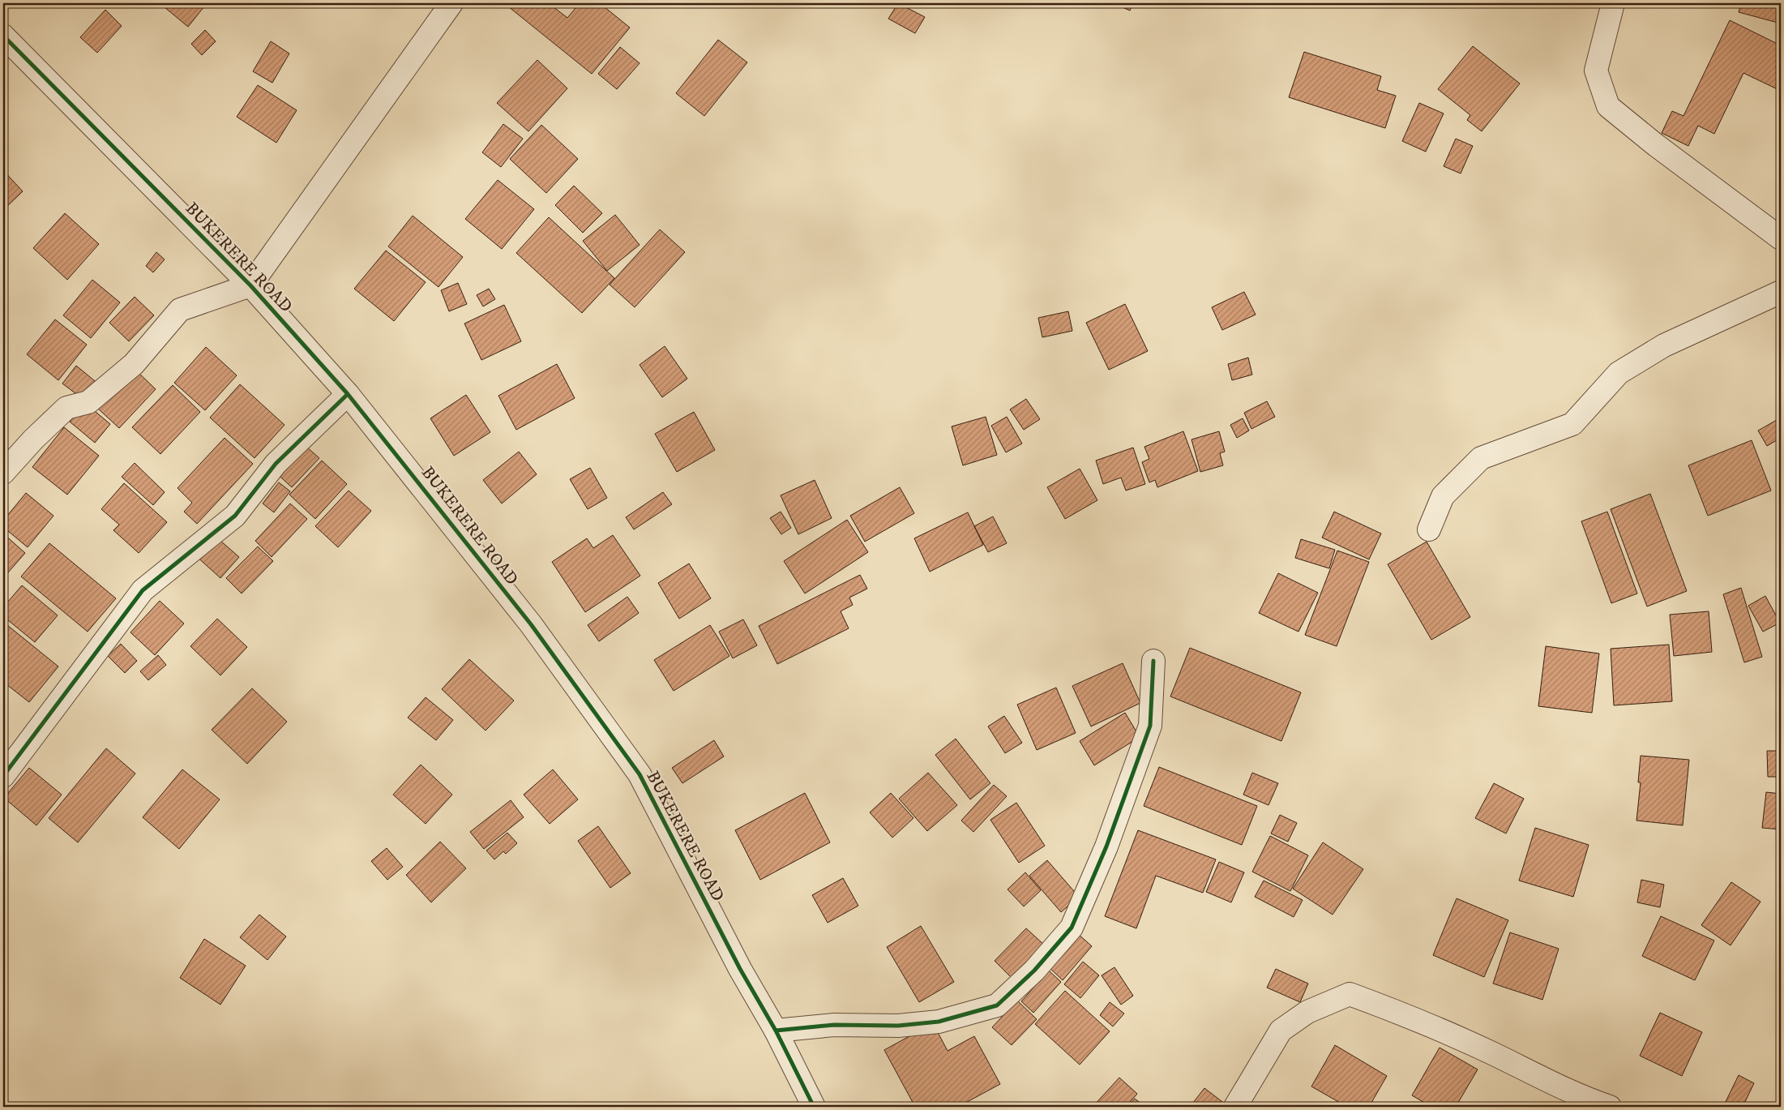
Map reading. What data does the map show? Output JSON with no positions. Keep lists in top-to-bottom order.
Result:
{
  "streets": {
    "street": ["BUKERERE ROAD"]
  }
}
